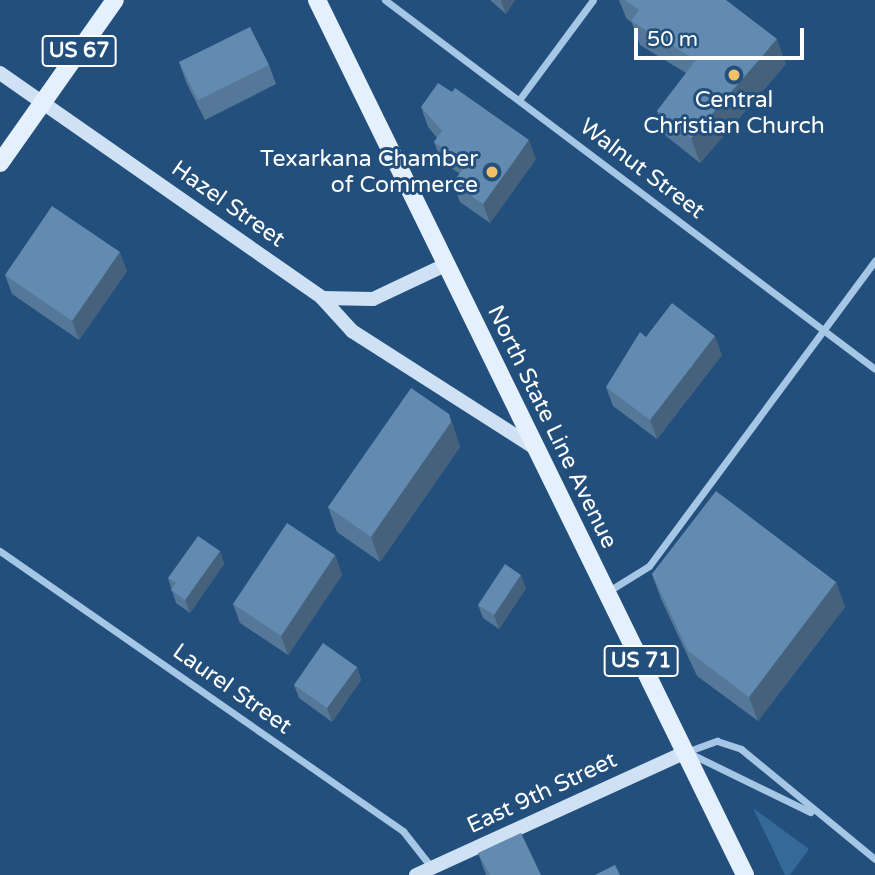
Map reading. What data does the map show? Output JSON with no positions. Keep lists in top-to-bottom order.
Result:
{
  "streets": {
    "main road": [
      "US 67",
      "Hazel Street",
      "North State Line Avenue",
      "US 71",
      "East 9th Street"
    ],
    "street": ["Walnut Street", "Laurel Street"]
  },
  "crossings": [
    ["US 67", "Hazel Street"],
    ["Hazel Street", "North State Line Avenue"],
    ["North State Line Avenue", "East 9th Street"],
    ["Laurel Street", "East 9th Street"]
  ],
  "places": ["Central Christian Church", "Texarkana Chamber of Commerce"],
  "scale_bar": "50 m"
}
